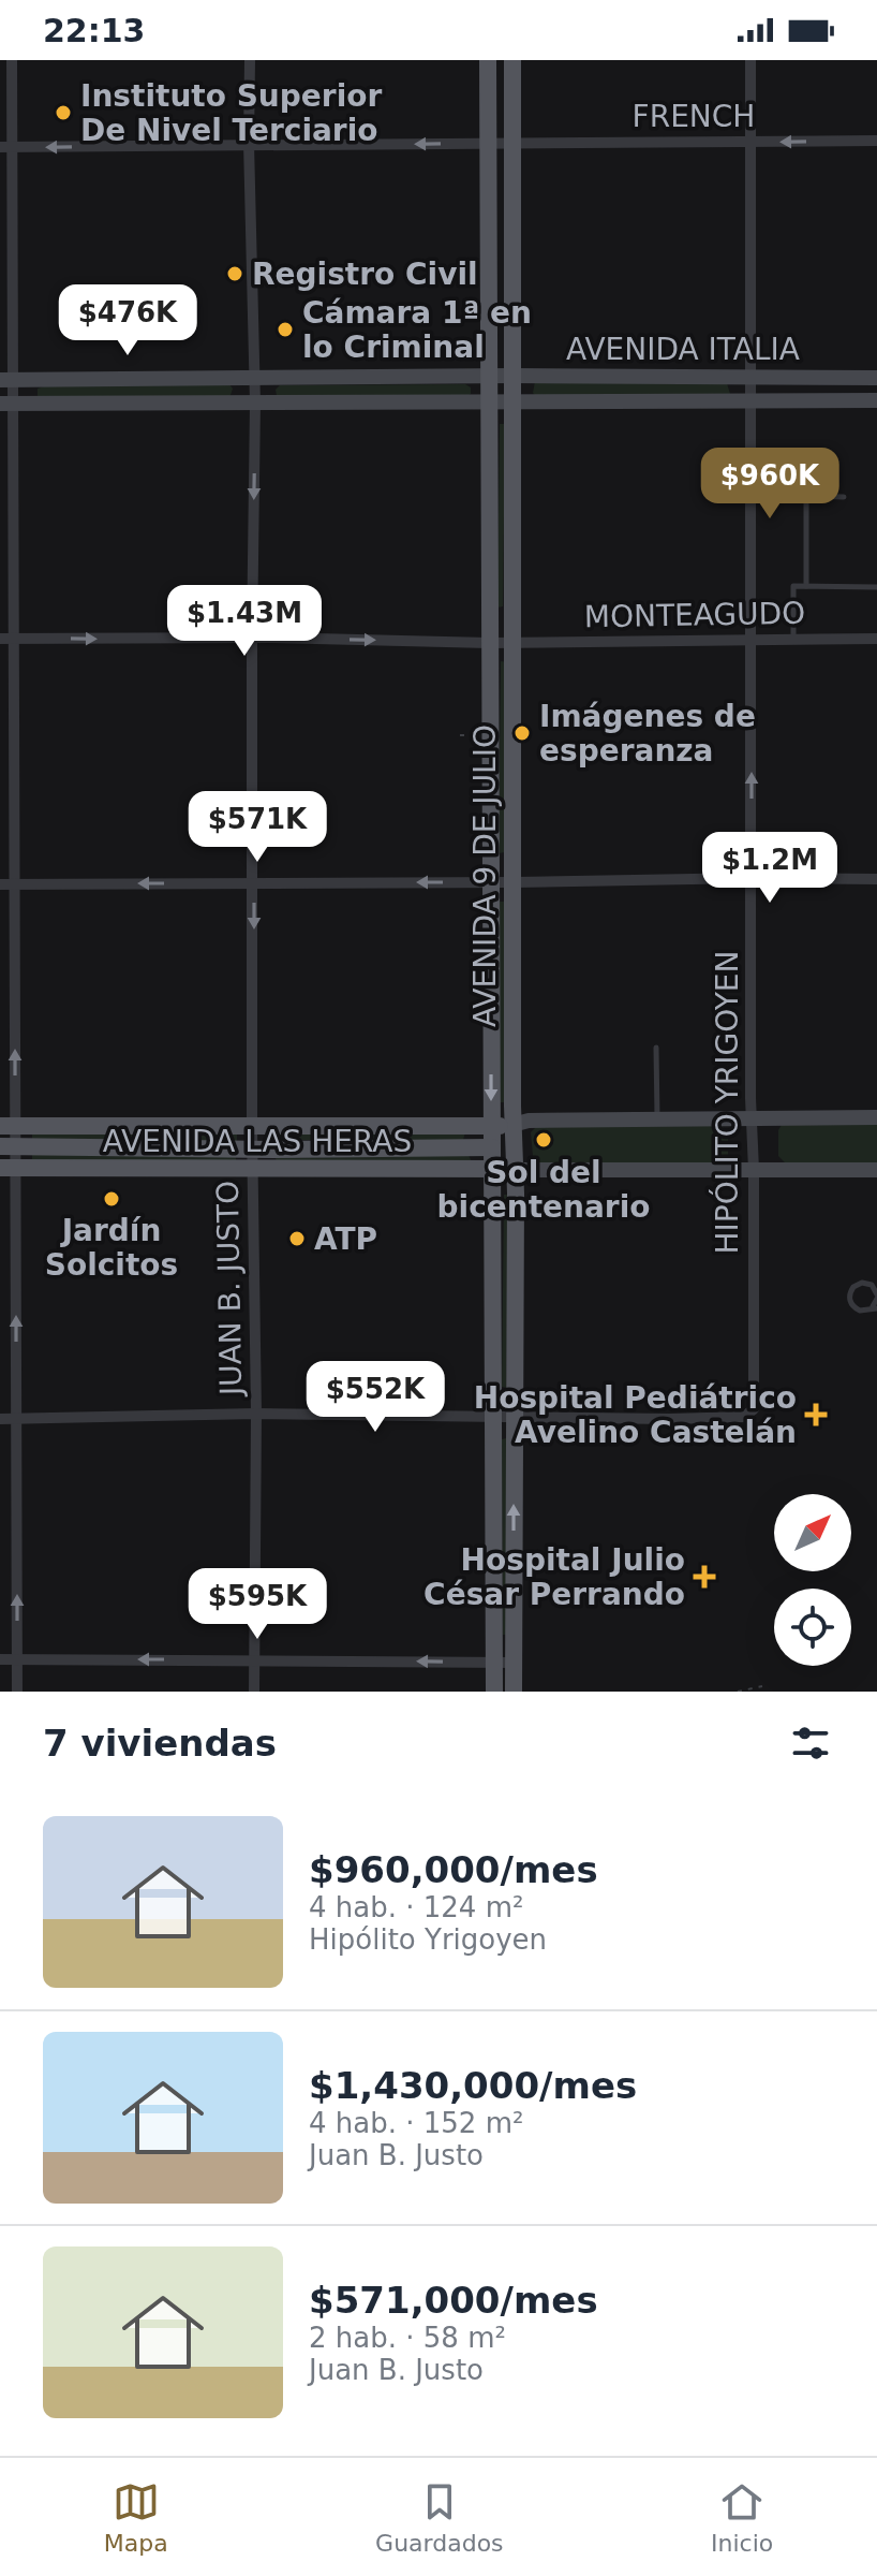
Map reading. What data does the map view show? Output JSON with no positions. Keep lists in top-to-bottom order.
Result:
{
  "streets": {
    "main road": ["AVENIDA ITALIA", "AVENIDA 9 DE JULIO", "AVENIDA LAS HERAS"],
    "street": [
      "FRENCH",
      "MONTEAGUDO",
      "HIPÓLITO YRIGOYEN",
      "JUAN B. JUSTO"
    ]
  },
  "crossings": [
    ["FRENCH", "AVENIDA 9 DE JULIO"],
    ["FRENCH", "HIPÓLITO YRIGOYEN"],
    ["FRENCH", "JUAN B. JUSTO"],
    ["AVENIDA ITALIA", "AVENIDA 9 DE JULIO"],
    ["AVENIDA ITALIA", "HIPÓLITO YRIGOYEN"],
    ["AVENIDA ITALIA", "JUAN B. JUSTO"],
    ["MONTEAGUDO", "AVENIDA 9 DE JULIO"],
    ["MONTEAGUDO", "HIPÓLITO YRIGOYEN"],
    ["MONTEAGUDO", "JUAN B. JUSTO"],
    ["AVENIDA 9 DE JULIO", "HIPÓLITO YRIGOYEN"],
    ["AVENIDA 9 DE JULIO", "AVENIDA LAS HERAS"],
    ["AVENIDA LAS HERAS", "JUAN B. JUSTO"]
  ],
  "one_way": ["FRENCH", "MONTEAGUDO"],
  "places": {
    "other": [
      "Instituto Superior De Nivel Terciario",
      "Registro Civil",
      "Cámara 1ª en lo Criminal",
      "Imágenes de esperanza",
      "Sol del bicentenario",
      "Jardín Solcitos",
      "ATP"
    ],
    "health": ["Hospital Pediátrico Avelino Castelán", "Hospital Julio César Perrando"]
  },
  "north": "top right",
  "page": {
    "status": "22:13",
    "price": [
      "$476K",
      "$960K",
      "$1.43M",
      "$571K",
      "$1.2M",
      "$552K",
      "$595K"
    ],
    "heading": "7 viviendas",
    "list": [
      {
        "name": "$960,000/mes",
        "note": "4 hab. · 124 m² · Hipólito Yrigoyen"
      },
      {
        "name": "$1,430,000/mes",
        "note": "4 hab. · 152 m² · Juan B. Justo"
      },
      {
        "name": "$571,000/mes",
        "note": "2 hab. · 58 m² · Juan B. Justo"
      }
    ],
    "tabs": ["Mapa", "Guardados", "Inicio"]
  }
}
